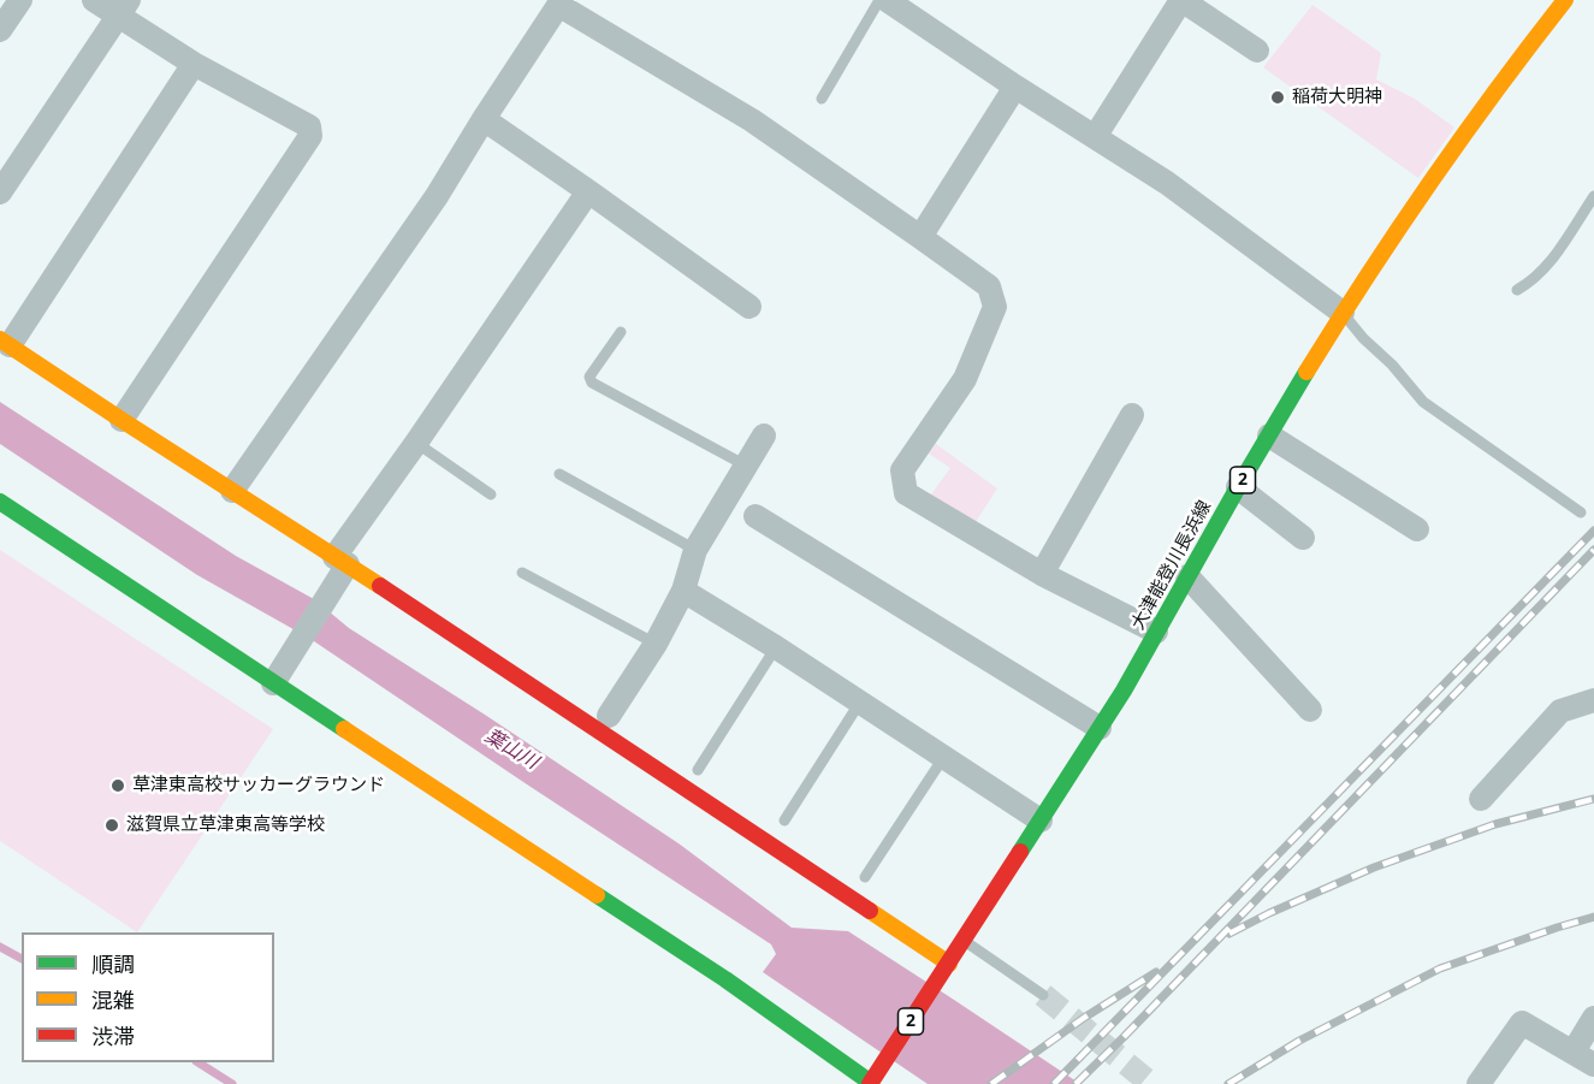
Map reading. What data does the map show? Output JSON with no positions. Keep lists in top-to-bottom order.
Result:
{
  "streets": {
    "street": ["2", "大津能登川長浜線"]
  },
  "water": ["葉山川"],
  "places": ["稲荷大明神", "草津東高校サッカーグラウンド", "滋賀県立草津東高等学校"],
  "legend": ["順調", "混雑", "渋滞"]
}
